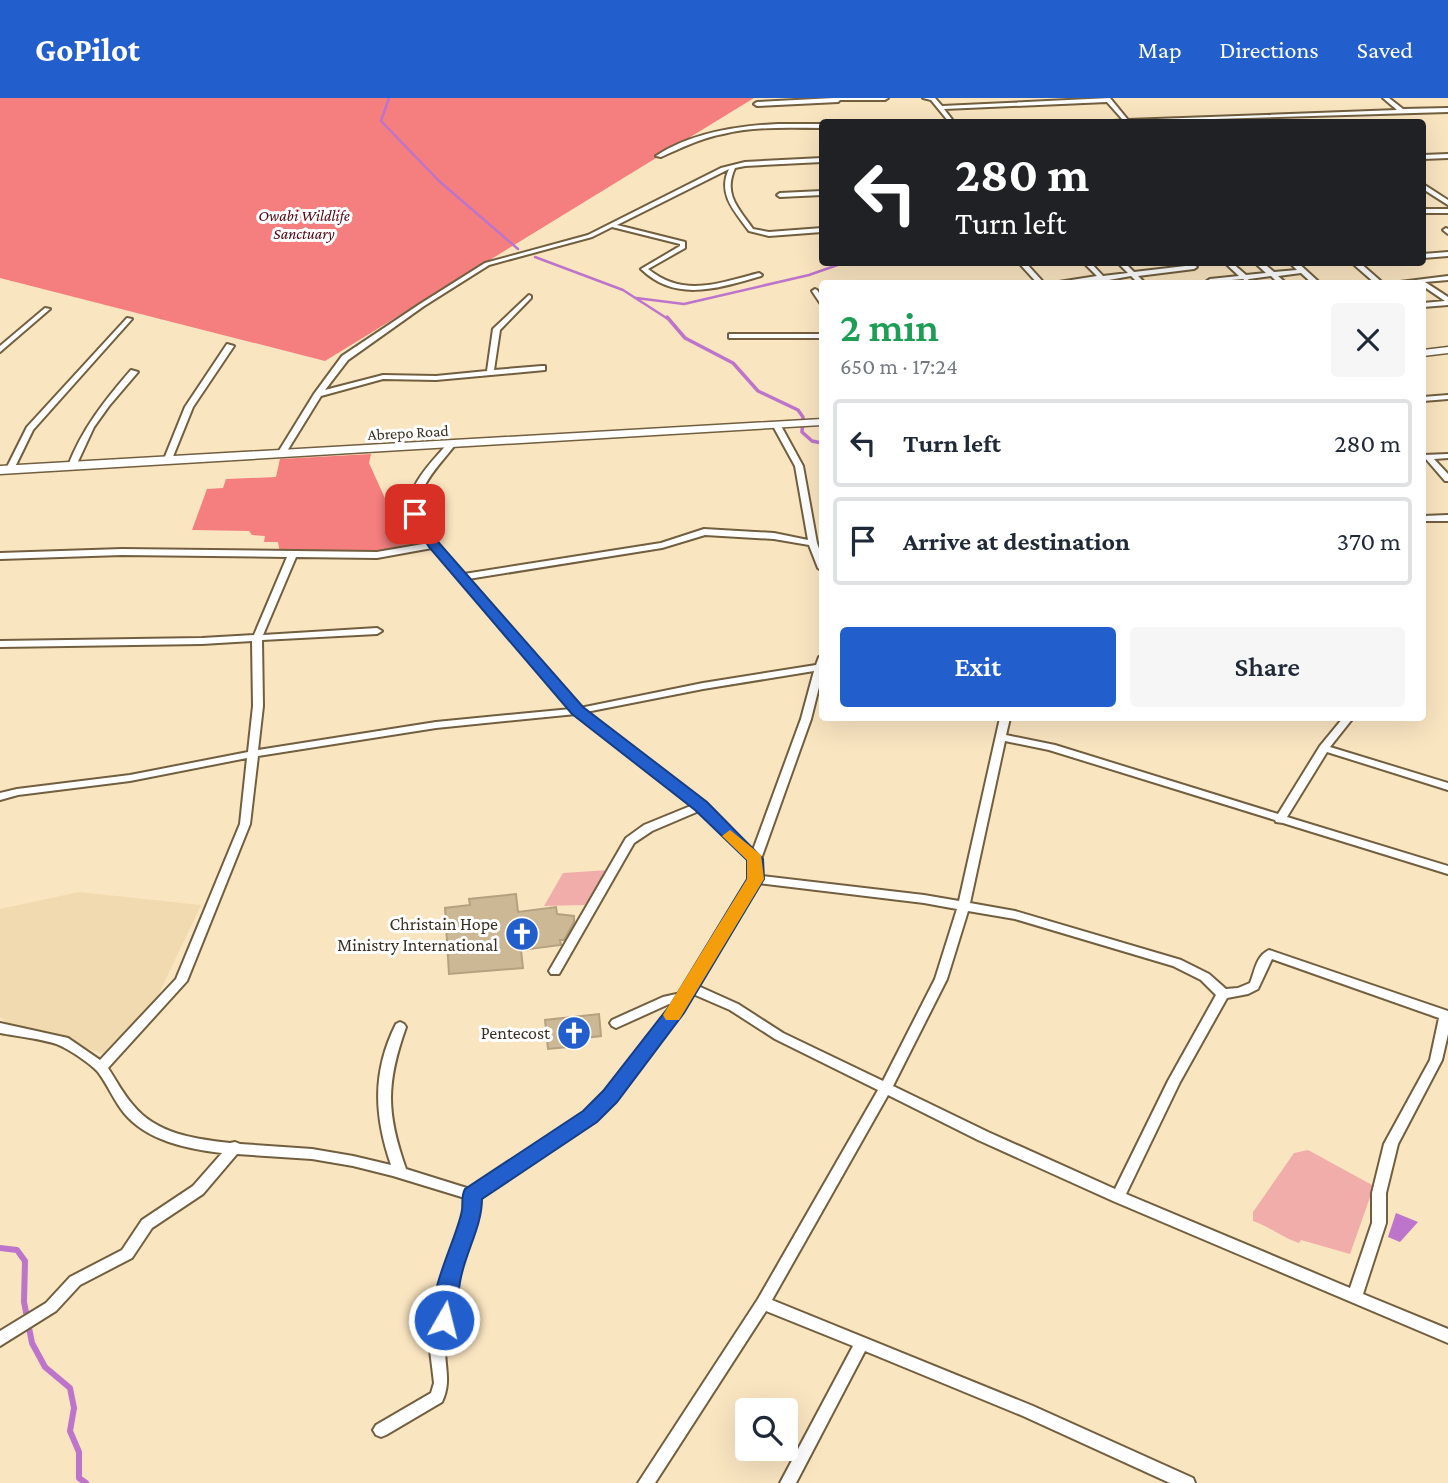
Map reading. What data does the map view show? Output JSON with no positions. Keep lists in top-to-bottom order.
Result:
{
  "streets": {
    "main road": ["Abrepo Road"]
  },
  "parks": ["Owabi Wildlife Sanctuary"],
  "places": {
    "church": ["Christain Hope Ministry International", "Pentecost"]
  },
  "page": {
    "header": "GoPilot",
    "nav": ["Map", "Directions", "Saved"],
    "turn": ["280 m", "Turn left"],
    "heading": ["2 min", "650 m · 17:24"],
    "list": [
      {
        "name": "Turn left",
        "value": "280 m"
      },
      {
        "name": "Arrive at destination",
        "value": "370 m"
      }
    ],
    "buttons": ["Exit", "Share"]
  }
}
